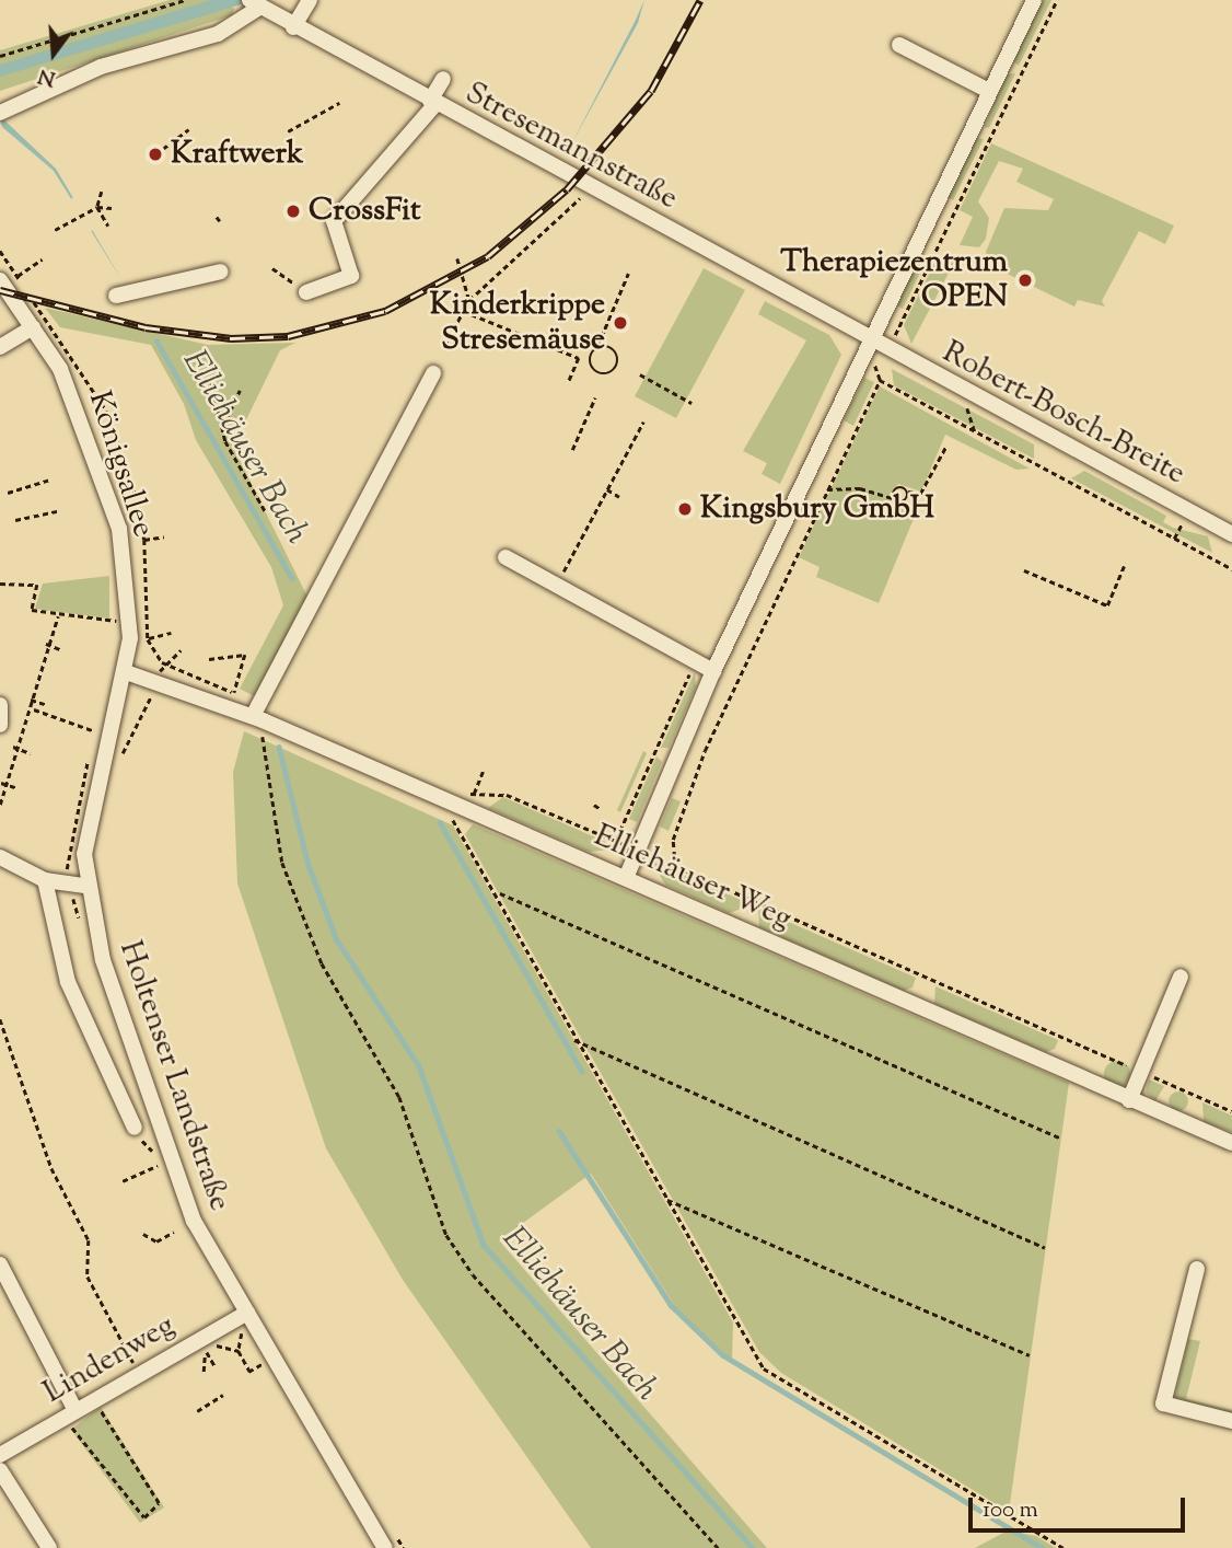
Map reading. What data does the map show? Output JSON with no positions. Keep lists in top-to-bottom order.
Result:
{
  "streets": {
    "street": [
      "Stresemannstraße",
      "Robert-Bosch-Breite",
      "Königsallee",
      "Elliehäuser Weg",
      "Holtenser Landstraße",
      "Lindenweg"
    ]
  },
  "crossings": [
    ["Stresemannstraße", "Robert-Bosch-Breite"],
    ["Königsallee", "Elliehäuser Weg"],
    ["Königsallee", "Holtenser Landstraße"],
    ["Elliehäuser Weg", "Holtenser Landstraße"],
    ["Holtenser Landstraße", "Lindenweg"]
  ],
  "water": ["Elliehäuser Bach"],
  "places": [
    "Kraftwerk",
    "CrossFit",
    "Therapiezentrum OPEN",
    "Kinderkrippe Stresemäuse",
    "Kingsbury GmbH"
  ],
  "scale_bar": "100 m",
  "north": "bottom"
}
